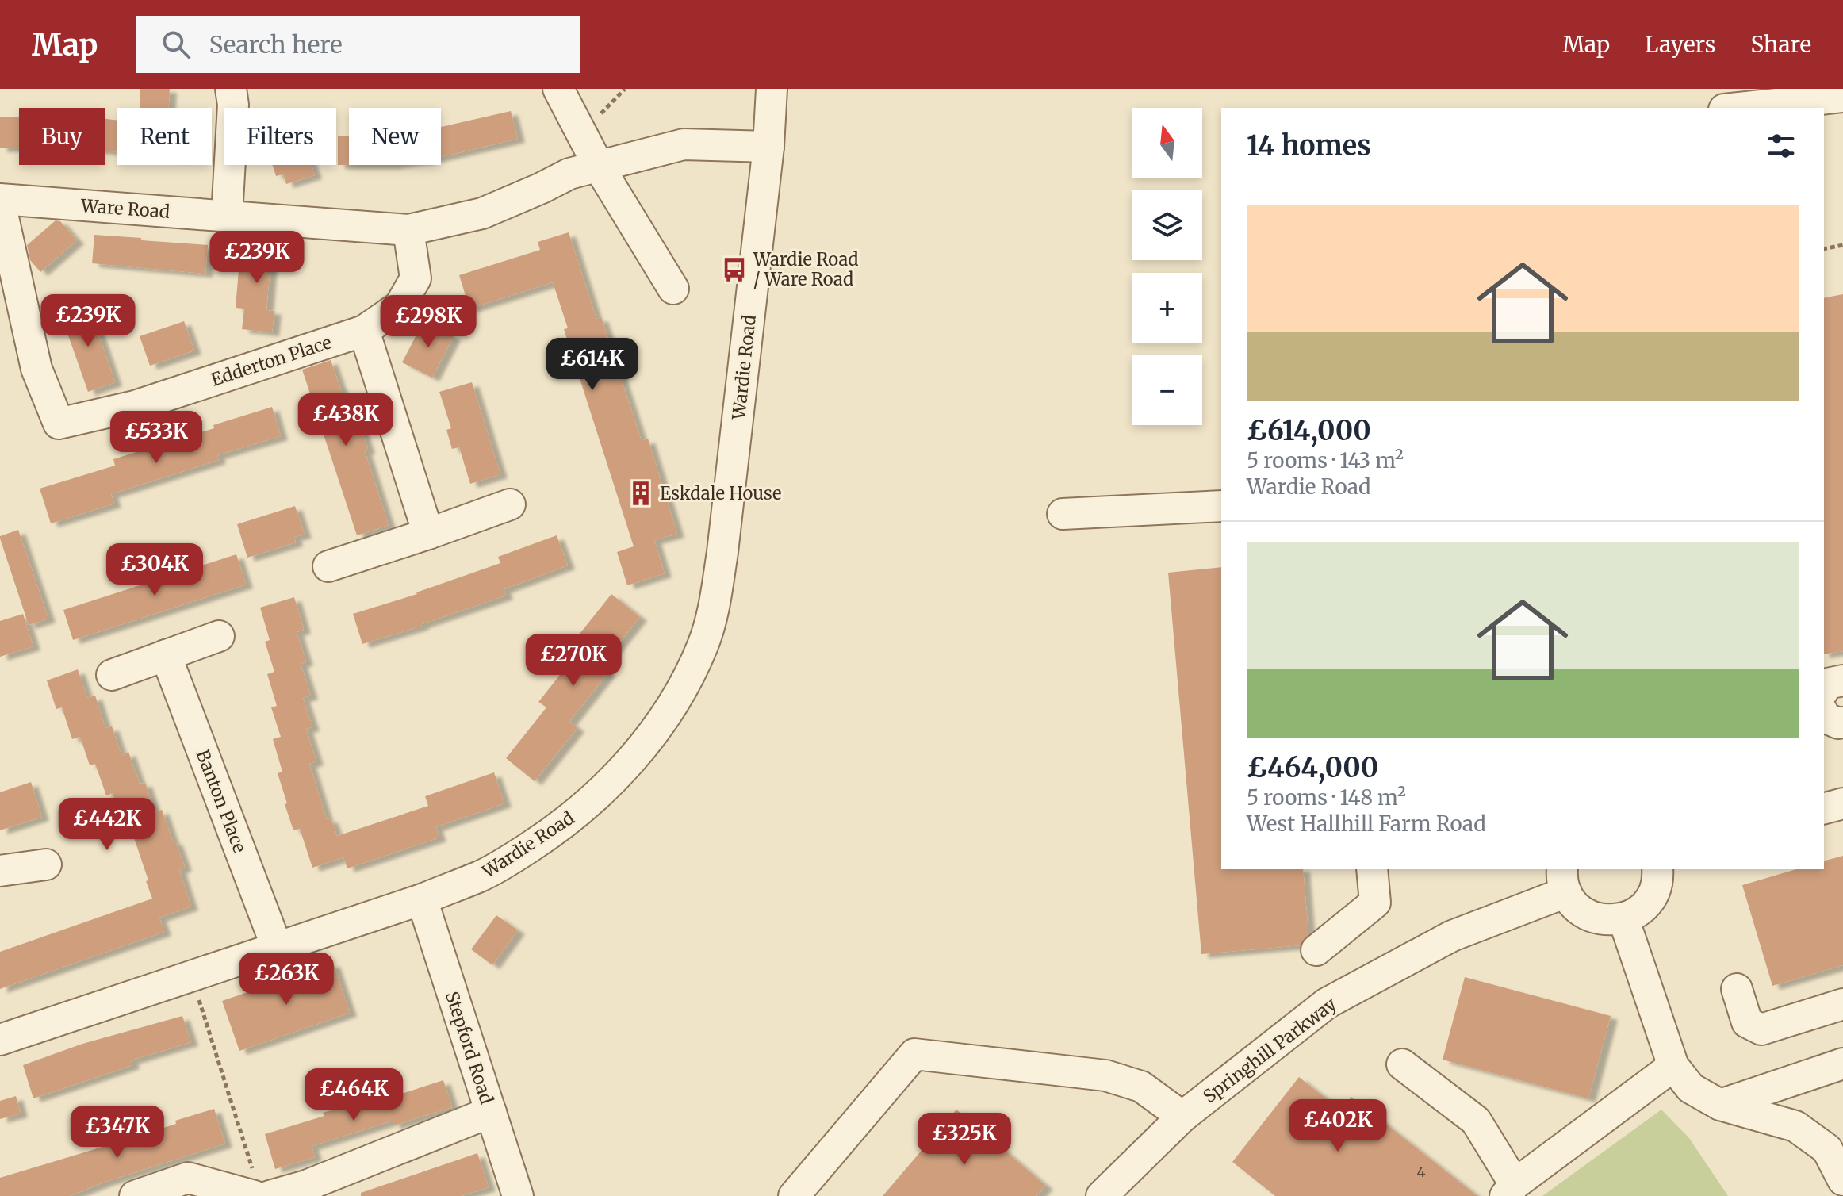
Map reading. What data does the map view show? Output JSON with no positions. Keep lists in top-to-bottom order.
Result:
{
  "streets": {
    "street": [
      "Ware Road",
      "Edderton Place",
      "Wardie Road",
      "Banton Place",
      "Stepford Road",
      "Springhill Parkway"
    ]
  },
  "crossings": [
    ["Ware Road", "Edderton Place"],
    ["Ware Road", "Wardie Road"],
    ["Wardie Road", "Banton Place"],
    ["Wardie Road", "Stepford Road"]
  ],
  "places": {
    "bus stop": ["Wardie Road / Ware Road"],
    "building": ["Eskdale House"]
  },
  "house_numbers": ["4"],
  "north": "top",
  "page": {
    "header": "Map",
    "search": "Search here",
    "nav": ["Map", "Layers", "Share"],
    "map_buttons": ["+", "−"],
    "chip": [
      "Buy",
      "Rent",
      "Filters",
      "New"
    ],
    "heading": "14 homes",
    "list": [
      {
        "name": "£614,000",
        "note": "5 rooms · 143 m² · Wardie Road"
      },
      {
        "name": "£464,000",
        "note": "5 rooms · 148 m² · West Hallhill Farm Road"
      }
    ],
    "price": [
      "£239K",
      "£239K",
      "£298K",
      "£614K",
      "£438K",
      "£533K",
      "£304K",
      "£270K",
      "£442K",
      "£263K",
      "£464K",
      "£402K",
      "£347K",
      "£325K"
    ]
  }
}
